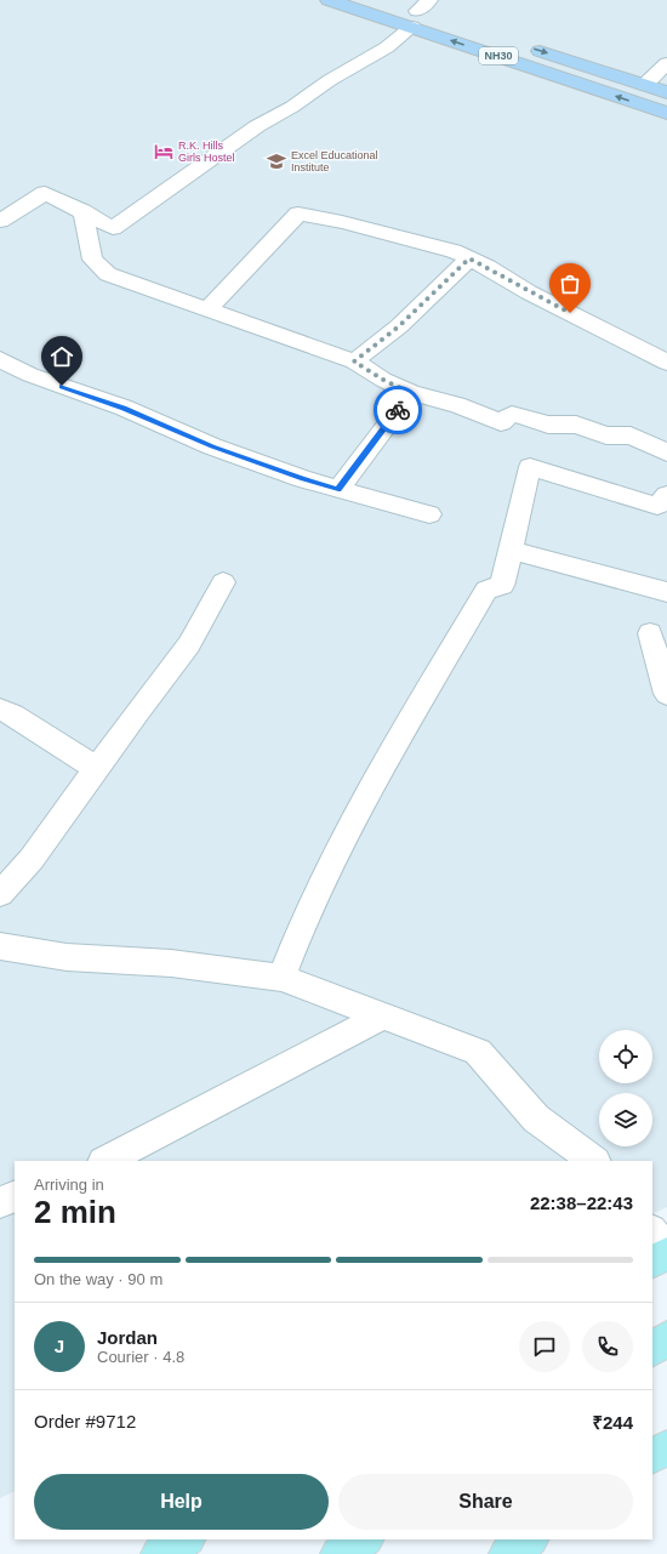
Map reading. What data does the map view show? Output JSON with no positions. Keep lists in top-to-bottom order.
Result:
{
  "streets": {
    "main road": ["NH30"]
  },
  "places": {
    "hotel": ["R.K. Hills Girls Hostel"],
    "school or university": ["Excel Educational Institute"]
  },
  "page": {
    "heading": ["2 min", "Arriving in", "22:38–22:43"],
    "panel": [
      "Jordan",
      "Courier · 4.8",
      "Order #9712",
      "₹244"
    ],
    "bar": "On the way · 90 m",
    "round": "J",
    "buttons": ["Help", "Share"]
  }
}
